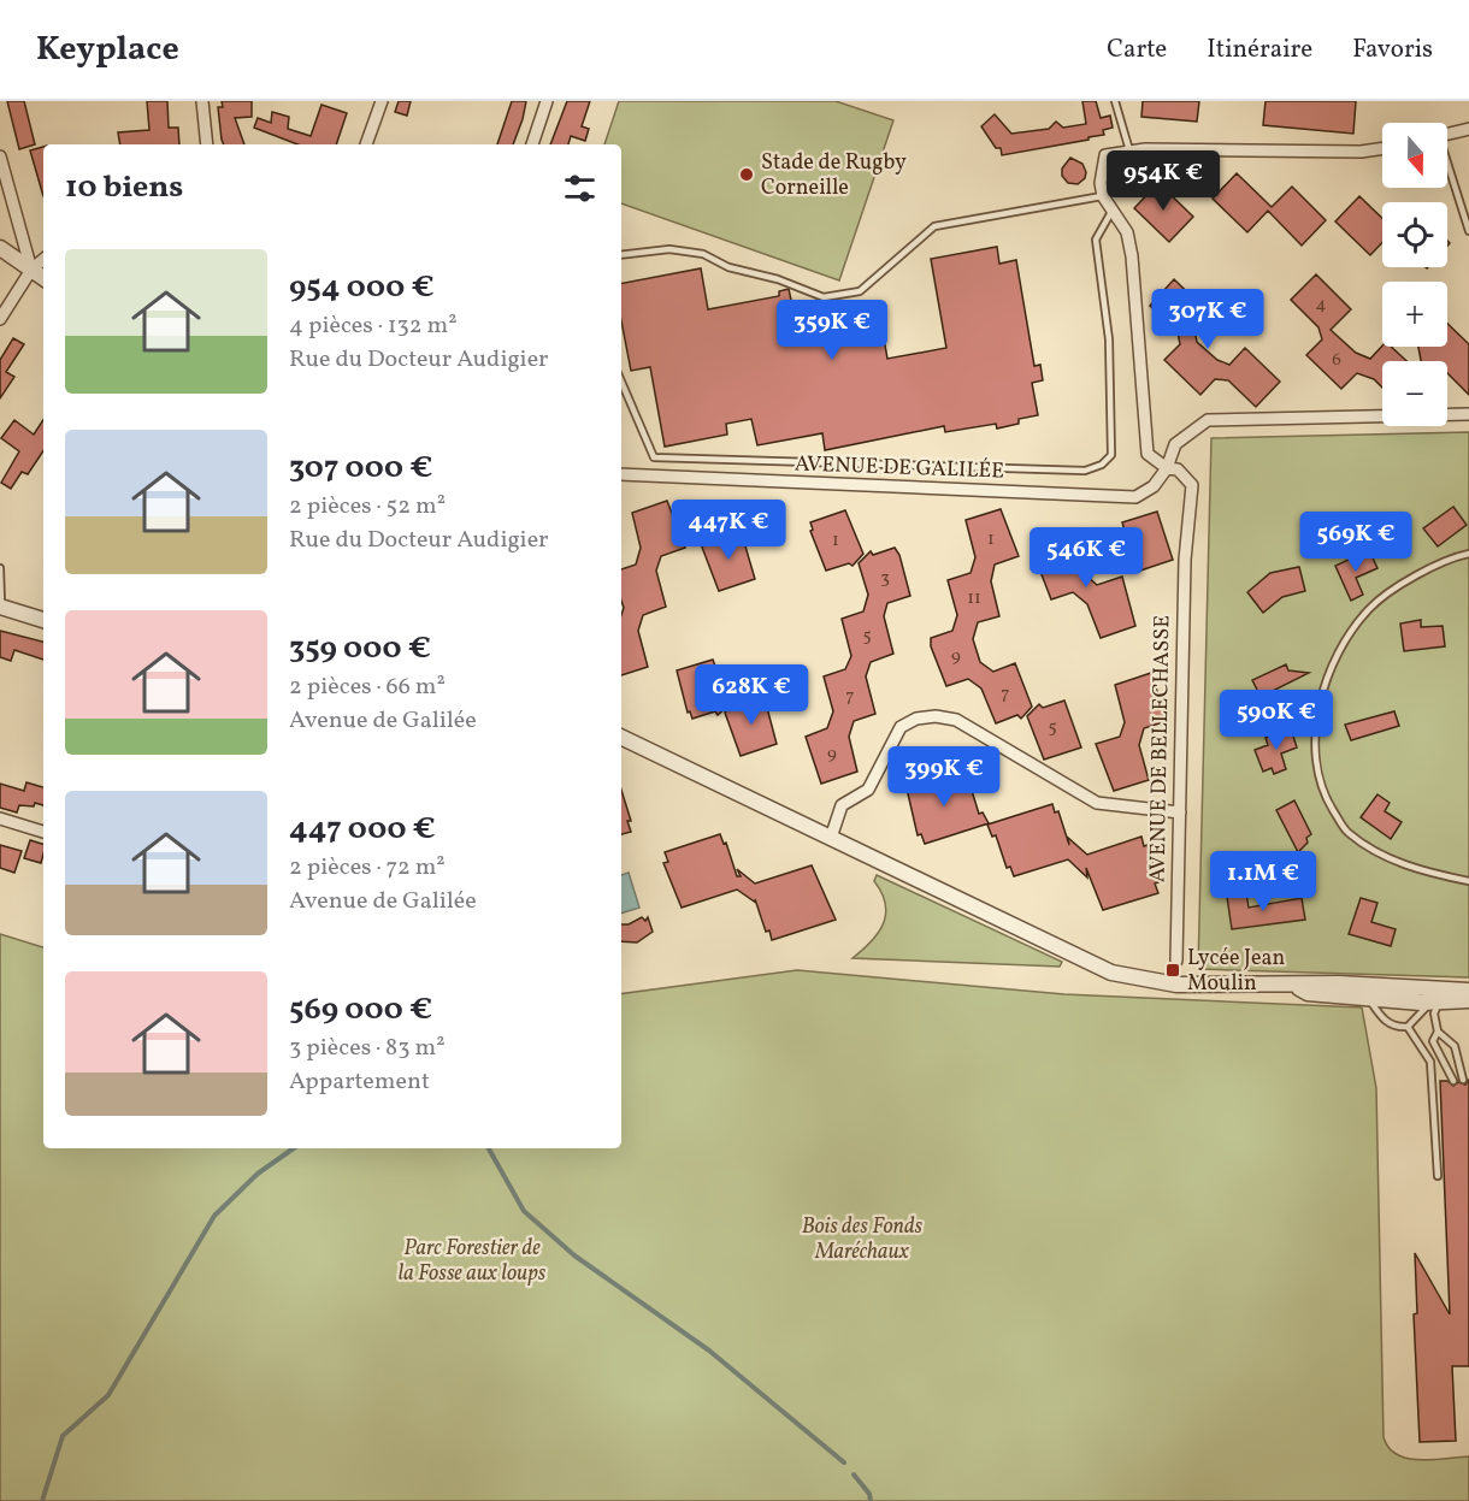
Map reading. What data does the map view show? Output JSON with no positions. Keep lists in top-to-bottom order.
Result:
{
  "streets": {
    "street": ["AVENUE DE GALILÉE", "AVENUE DE BELLECHASSE"]
  },
  "crossings": [
    ["AVENUE DE GALILÉE", "AVENUE DE BELLECHASSE"]
  ],
  "parks": ["Bois des Fonds Maréchaux", "Parc Forestier de la Fosse aux loups"],
  "places": {
    "other": ["Stade de Rugby Corneille"],
    "transit": ["Lycée Jean Moulin"]
  },
  "house_numbers": [
    "4",
    "6",
    "1",
    "1",
    "3",
    "11",
    "5",
    "9",
    "7",
    "7",
    "5",
    "9"
  ],
  "north": "bottom",
  "page": {
    "header": "Keyplace",
    "nav": ["Carte", "Itinéraire", "Favoris"],
    "map_buttons": ["+", "−"],
    "heading": "10 biens",
    "price": [
      "954K €",
      "307K €",
      "359K €",
      "447K €",
      "569K €",
      "546K €",
      "628K €",
      "590K €",
      "399K €",
      "1.1M €"
    ],
    "list": [
      {
        "name": "954 000 €",
        "note": "4 pièces · 132 m² · Rue du Docteur Audigier"
      },
      {
        "name": "307 000 €",
        "note": "2 pièces · 52 m² · Rue du Docteur Audigier"
      },
      {
        "name": "359 000 €",
        "note": "2 pièces · 66 m² · Avenue de Galilée"
      },
      {
        "name": "447 000 €",
        "note": "2 pièces · 72 m² · Avenue de Galilée"
      },
      {
        "name": "569 000 €",
        "note": "3 pièces · 83 m² · Appartement"
      }
    ]
  }
}
